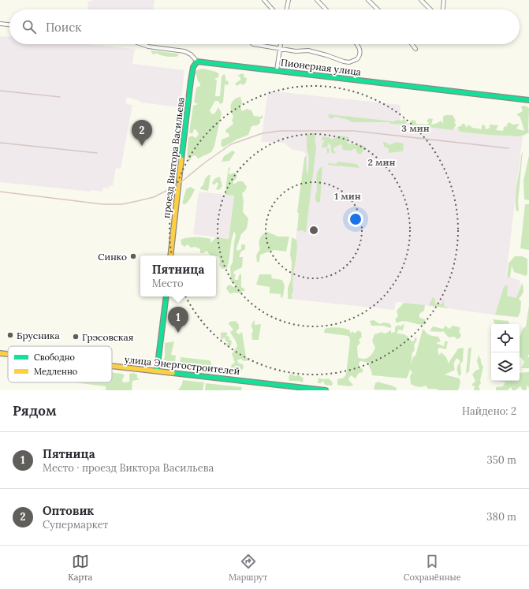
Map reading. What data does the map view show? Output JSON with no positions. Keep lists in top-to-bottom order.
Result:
{
  "streets": {
    "street": ["Пионерная улица", "проезд Виктора Васильева", "улица Энергостроителей"]
  },
  "crossings": [
    ["Пионерная улица", "проезд Виктора Васильева"]
  ],
  "places": ["Синко", "Брусника", "Грэсовская"],
  "legend": ["Свободно", "Медленно"],
  "page": {
    "search": "Поиск",
    "pins": ["2", "1"],
    "popup": ["Пятница", "Место"],
    "heading": ["Рядом", "Найдено: 2"],
    "list": [
      {
        "mark": "1",
        "name": "Пятница",
        "note": "Место · проезд Виктора Васильева",
        "value": "350 m"
      },
      {
        "mark": "2",
        "name": "Оптовик",
        "note": "Супермаркет",
        "value": "380 m"
      }
    ],
    "nav": ["Карта", "Маршрут", "Сохранённые"]
  },
  "rings": ["3 мин", "2 мин", "1 мин"]
}
